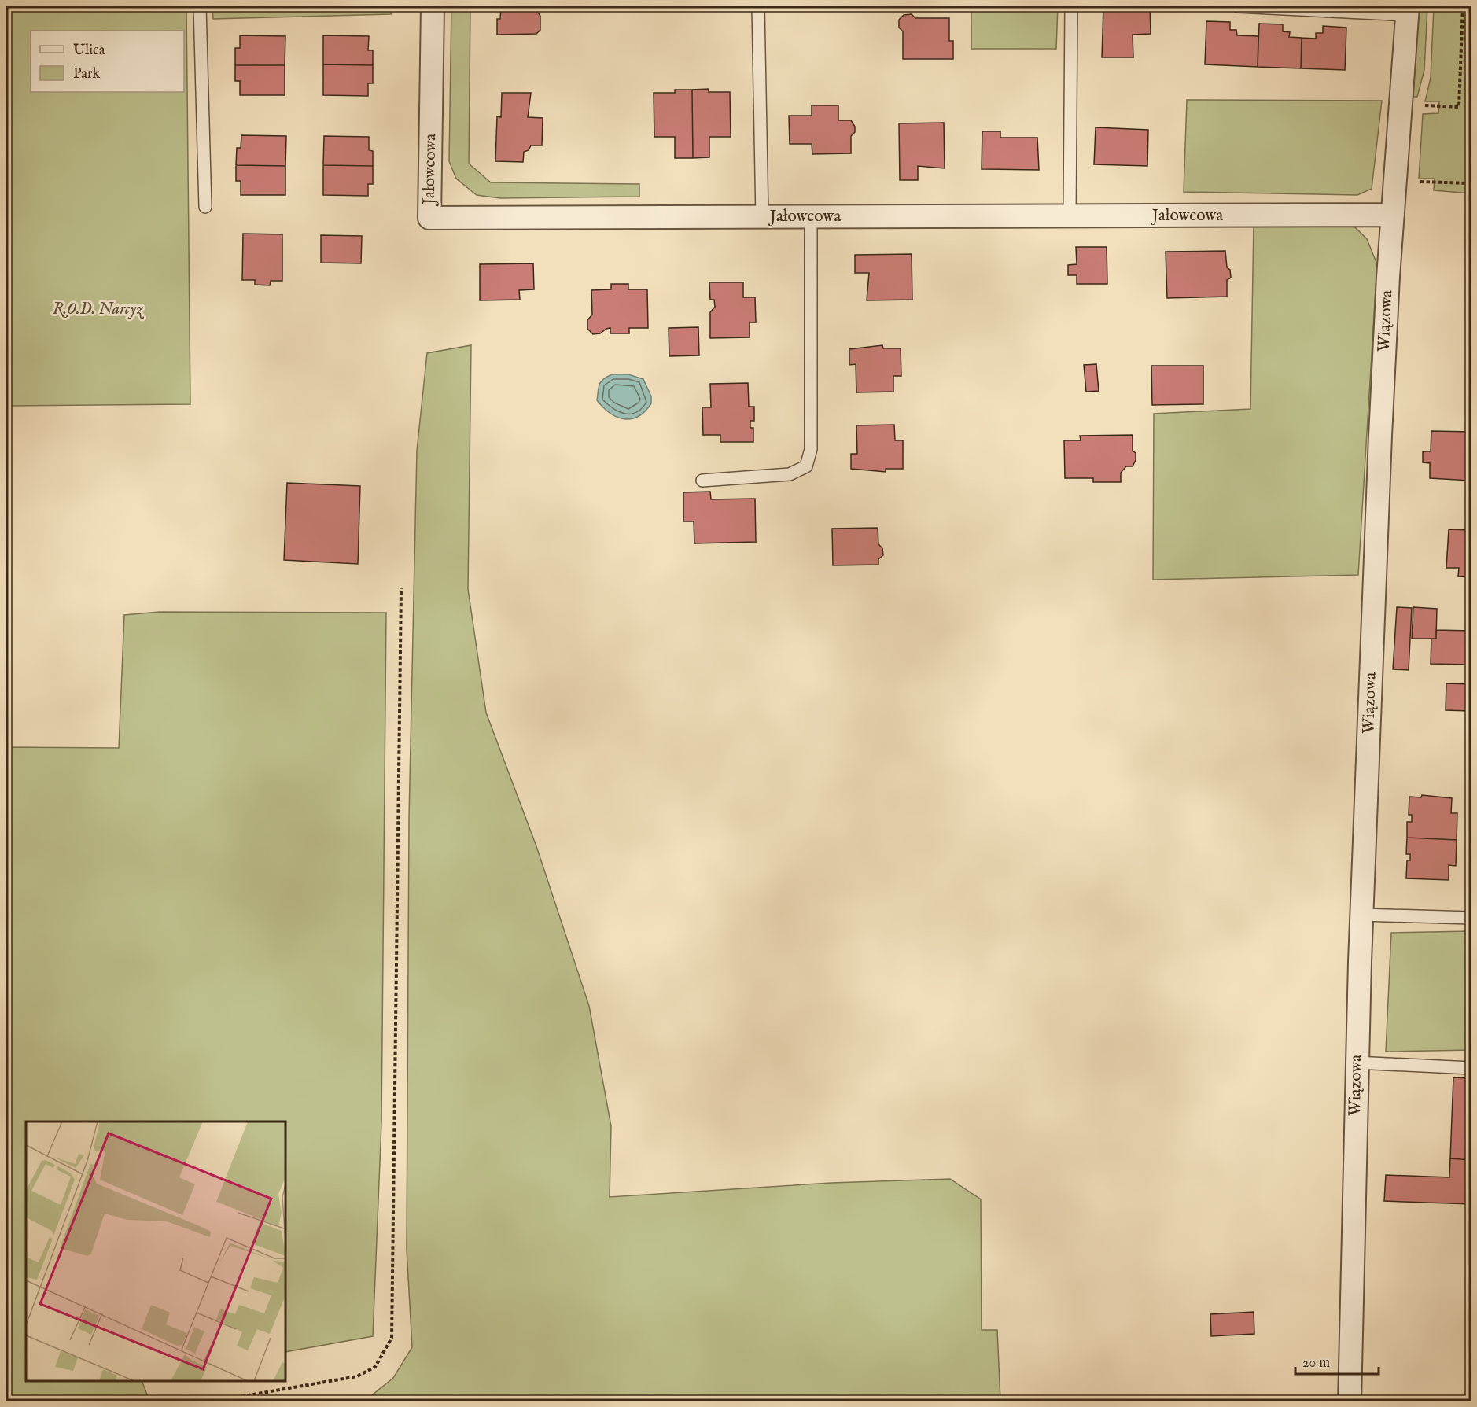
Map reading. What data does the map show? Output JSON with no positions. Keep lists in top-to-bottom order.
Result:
{
  "streets": {
    "street": ["Jałowcowa", "Wiązowa"]
  },
  "crossings": [
    ["Jałowcowa", "Wiązowa"]
  ],
  "parks": ["R.O.D. Narcyz"],
  "legend": ["Ulica", "Park"],
  "scale_bar": "20 m"
}
